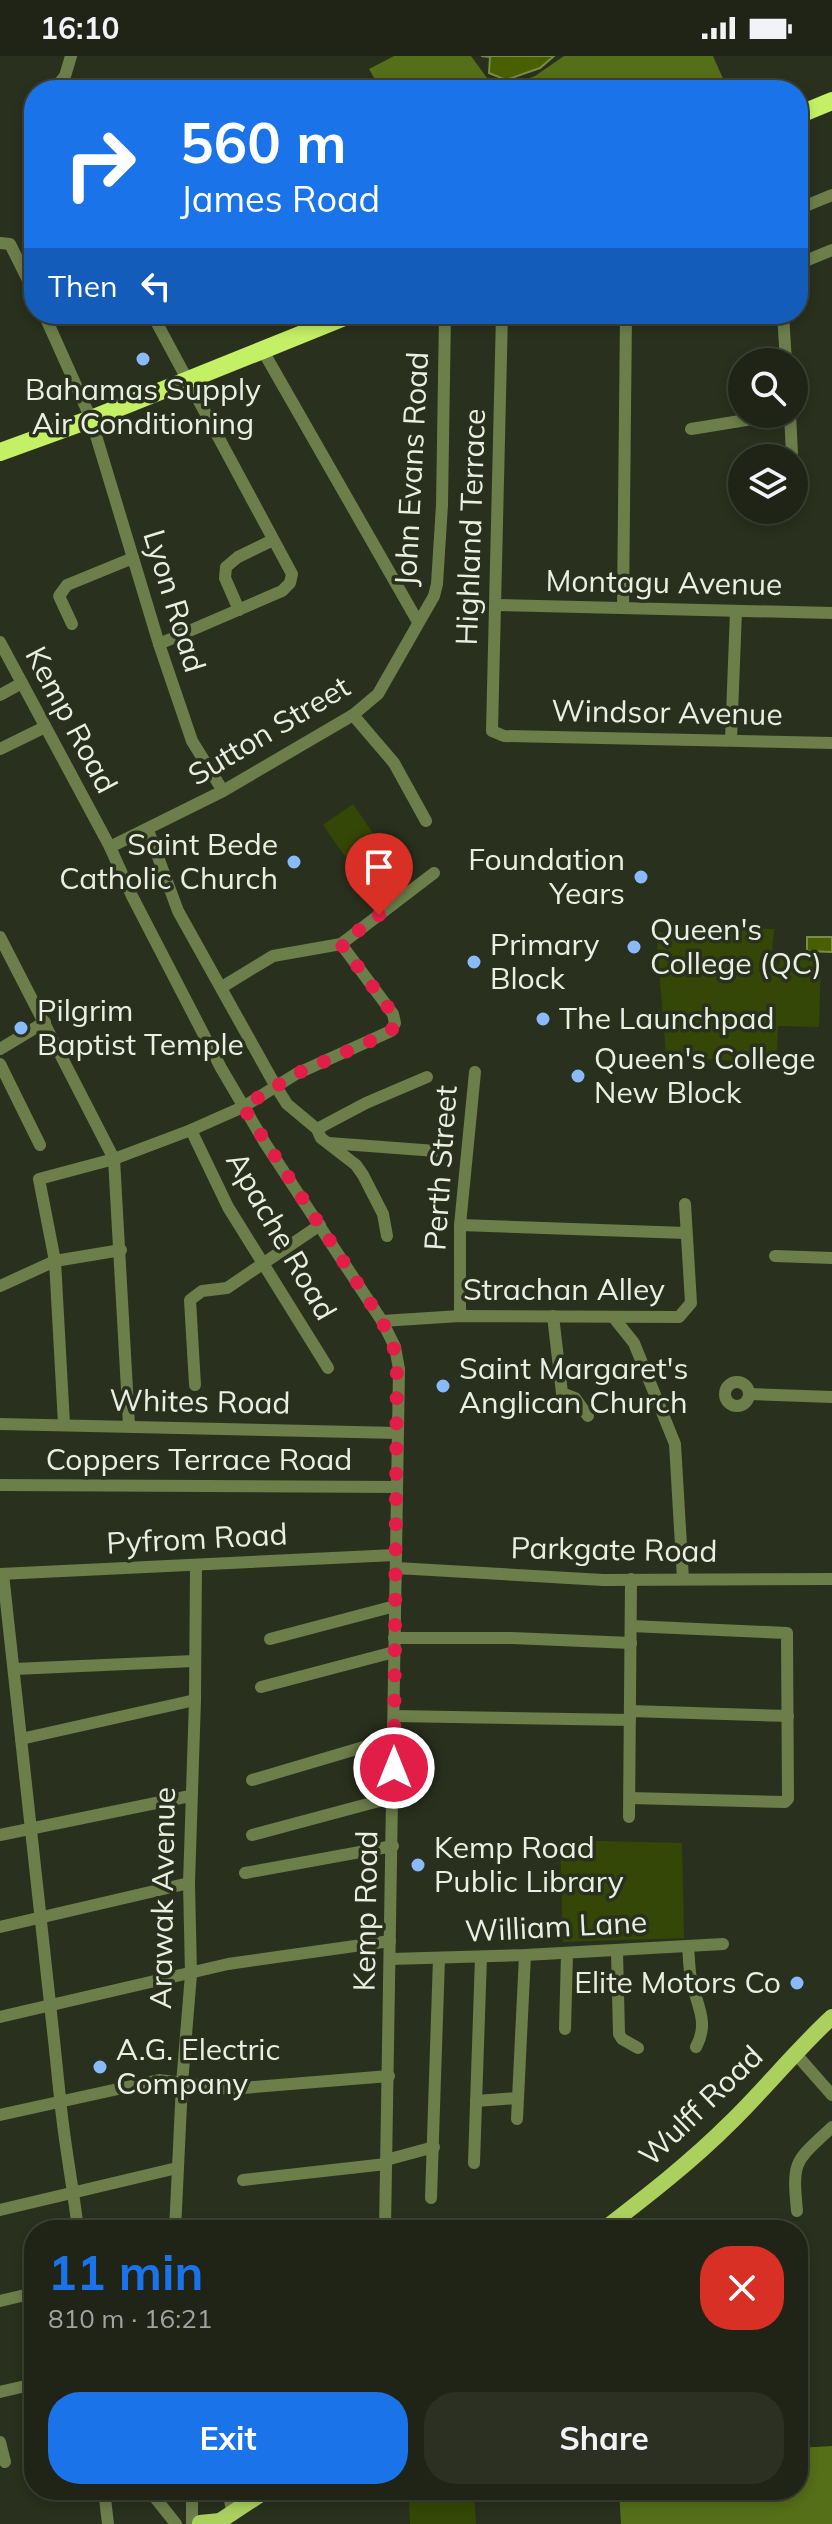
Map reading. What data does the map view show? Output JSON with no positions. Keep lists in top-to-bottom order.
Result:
{
  "streets": {
    "main road": ["Wulff Road"],
    "street": [
      "John Evans Road",
      "Highland Terrace",
      "Montagu Avenue",
      "Lyon Road",
      "Windsor Avenue",
      "Kemp Road",
      "Sutton Street",
      "Perth Street",
      "Apache Road",
      "Strachan Alley",
      "Whites Road",
      "Coppers Terrace Road",
      "Pyfrom Road",
      "Parkgate Road",
      "Arawak Avenue",
      "William Lane"
    ]
  },
  "crossings": [
    ["John Evans Road", "Sutton Street"],
    ["Highland Terrace", "Montagu Avenue"],
    ["Highland Terrace", "Windsor Avenue"],
    ["Lyon Road", "Sutton Street"],
    ["Kemp Road", "Sutton Street"],
    ["Kemp Road", "Strachan Alley"],
    ["Kemp Road", "Whites Road"],
    ["Kemp Road", "Coppers Terrace Road"],
    ["Kemp Road", "Pyfrom Road"],
    ["Kemp Road", "Parkgate Road"],
    ["Kemp Road", "William Lane"],
    ["Perth Street", "Strachan Alley"],
    ["Pyfrom Road", "Parkgate Road"],
    ["Pyfrom Road", "Arawak Avenue"]
  ],
  "places": [
    "Bahamas Supply Air Conditioning",
    "Saint Bede Catholic Church",
    "Foundation Years",
    "Queen's College (QC)",
    "Primary Block",
    "The Launchpad",
    "Pilgrim Baptist Temple",
    "Queen's College New Block",
    "Saint Margaret's Anglican Church",
    "Kemp Road Public Library",
    "Elite Motors Co",
    "A.G. Electric Company"
  ],
  "page": {
    "status": "16:10",
    "turn": ["560 m", "James Road"],
    "then": "Then",
    "heading": ["11 min", "810 m · 16:21"],
    "buttons": ["Exit", "Share"]
  }
}
